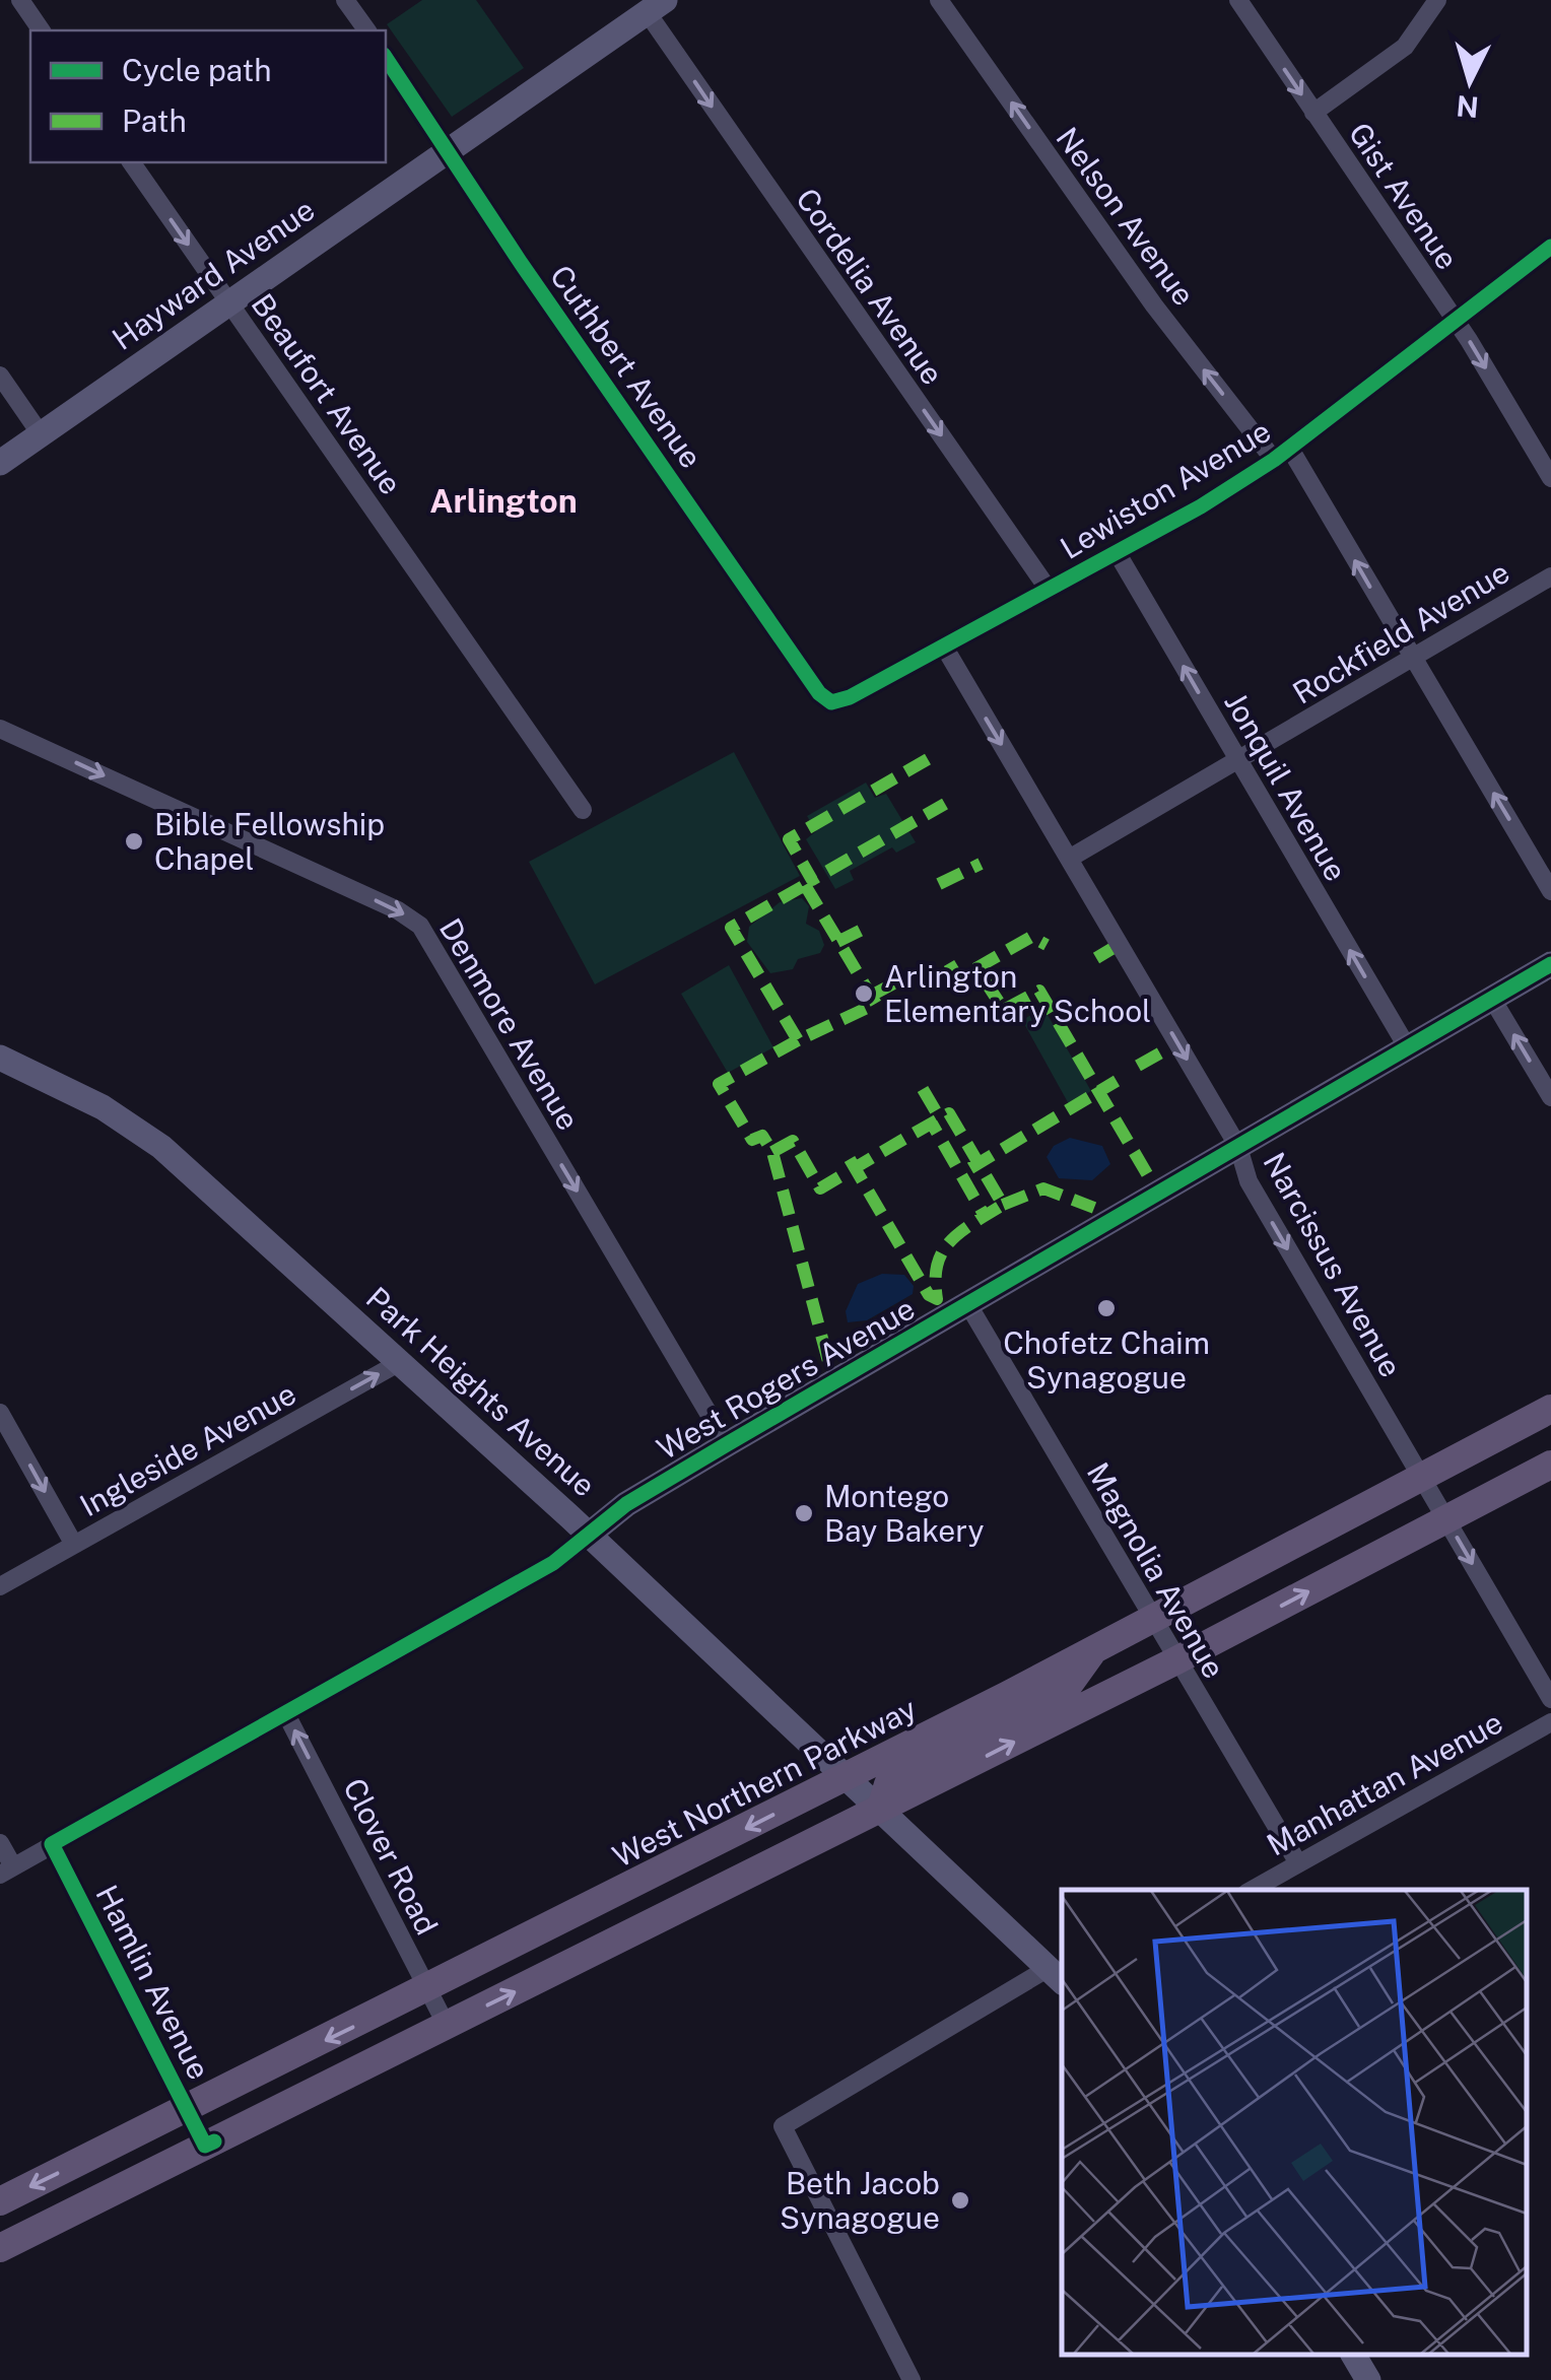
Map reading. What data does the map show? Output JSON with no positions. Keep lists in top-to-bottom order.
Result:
{
  "streets": {
    "main road": ["West Northern Parkway"],
    "street": [
      "Gist Avenue",
      "Nelson Avenue",
      "Hayward Avenue",
      "Cordelia Avenue",
      "Cuthbert Avenue",
      "Beaufort Avenue",
      "Lewiston Avenue",
      "Rockfield Avenue",
      "Jonquil Avenue",
      "Denmore Avenue",
      "Narcissus Avenue",
      "West Rogers Avenue",
      "Park Heights Avenue",
      "Ingleside Avenue",
      "Magnolia Avenue",
      "Manhattan Avenue",
      "Clover Road",
      "Hamlin Avenue"
    ]
  },
  "crossings": [
    ["Gist Avenue", "Lewiston Avenue"],
    ["Nelson Avenue", "Lewiston Avenue"],
    ["Hayward Avenue", "Cordelia Avenue"],
    ["Hayward Avenue", "Cuthbert Avenue"],
    ["Hayward Avenue", "Beaufort Avenue"],
    ["Cordelia Avenue", "Lewiston Avenue"],
    ["Cuthbert Avenue", "Lewiston Avenue"],
    ["Lewiston Avenue", "Jonquil Avenue"],
    ["Lewiston Avenue", "Narcissus Avenue"],
    ["Rockfield Avenue", "Jonquil Avenue"],
    ["Rockfield Avenue", "Narcissus Avenue"],
    ["Jonquil Avenue", "West Rogers Avenue"],
    ["Denmore Avenue", "West Rogers Avenue"],
    ["Narcissus Avenue", "West Rogers Avenue"],
    ["Narcissus Avenue", "West Northern Parkway"],
    ["West Rogers Avenue", "Park Heights Avenue"],
    ["West Rogers Avenue", "Magnolia Avenue"],
    ["West Rogers Avenue", "Clover Road"],
    ["West Rogers Avenue", "Hamlin Avenue"],
    ["Park Heights Avenue", "Ingleside Avenue"],
    ["Park Heights Avenue", "West Northern Parkway"],
    ["Magnolia Avenue", "West Northern Parkway"],
    ["Magnolia Avenue", "Manhattan Avenue"],
    ["West Northern Parkway", "Clover Road"],
    ["West Northern Parkway", "Hamlin Avenue"]
  ],
  "one_way": [
    "Gist Avenue",
    "Nelson Avenue",
    "Cordelia Avenue",
    "Jonquil Avenue",
    "Denmore Avenue",
    "Narcissus Avenue",
    "Ingleside Avenue",
    "Clover Road"
  ],
  "districts": ["Arlington"],
  "places": [
    "Bible Fellowship Chapel",
    "Arlington Elementary School",
    "Chofetz Chaim Synagogue",
    "Montego Bay Bakery",
    "Beth Jacob Synagogue"
  ],
  "legend": ["Cycle path", "Path"],
  "north": "bottom"
}
